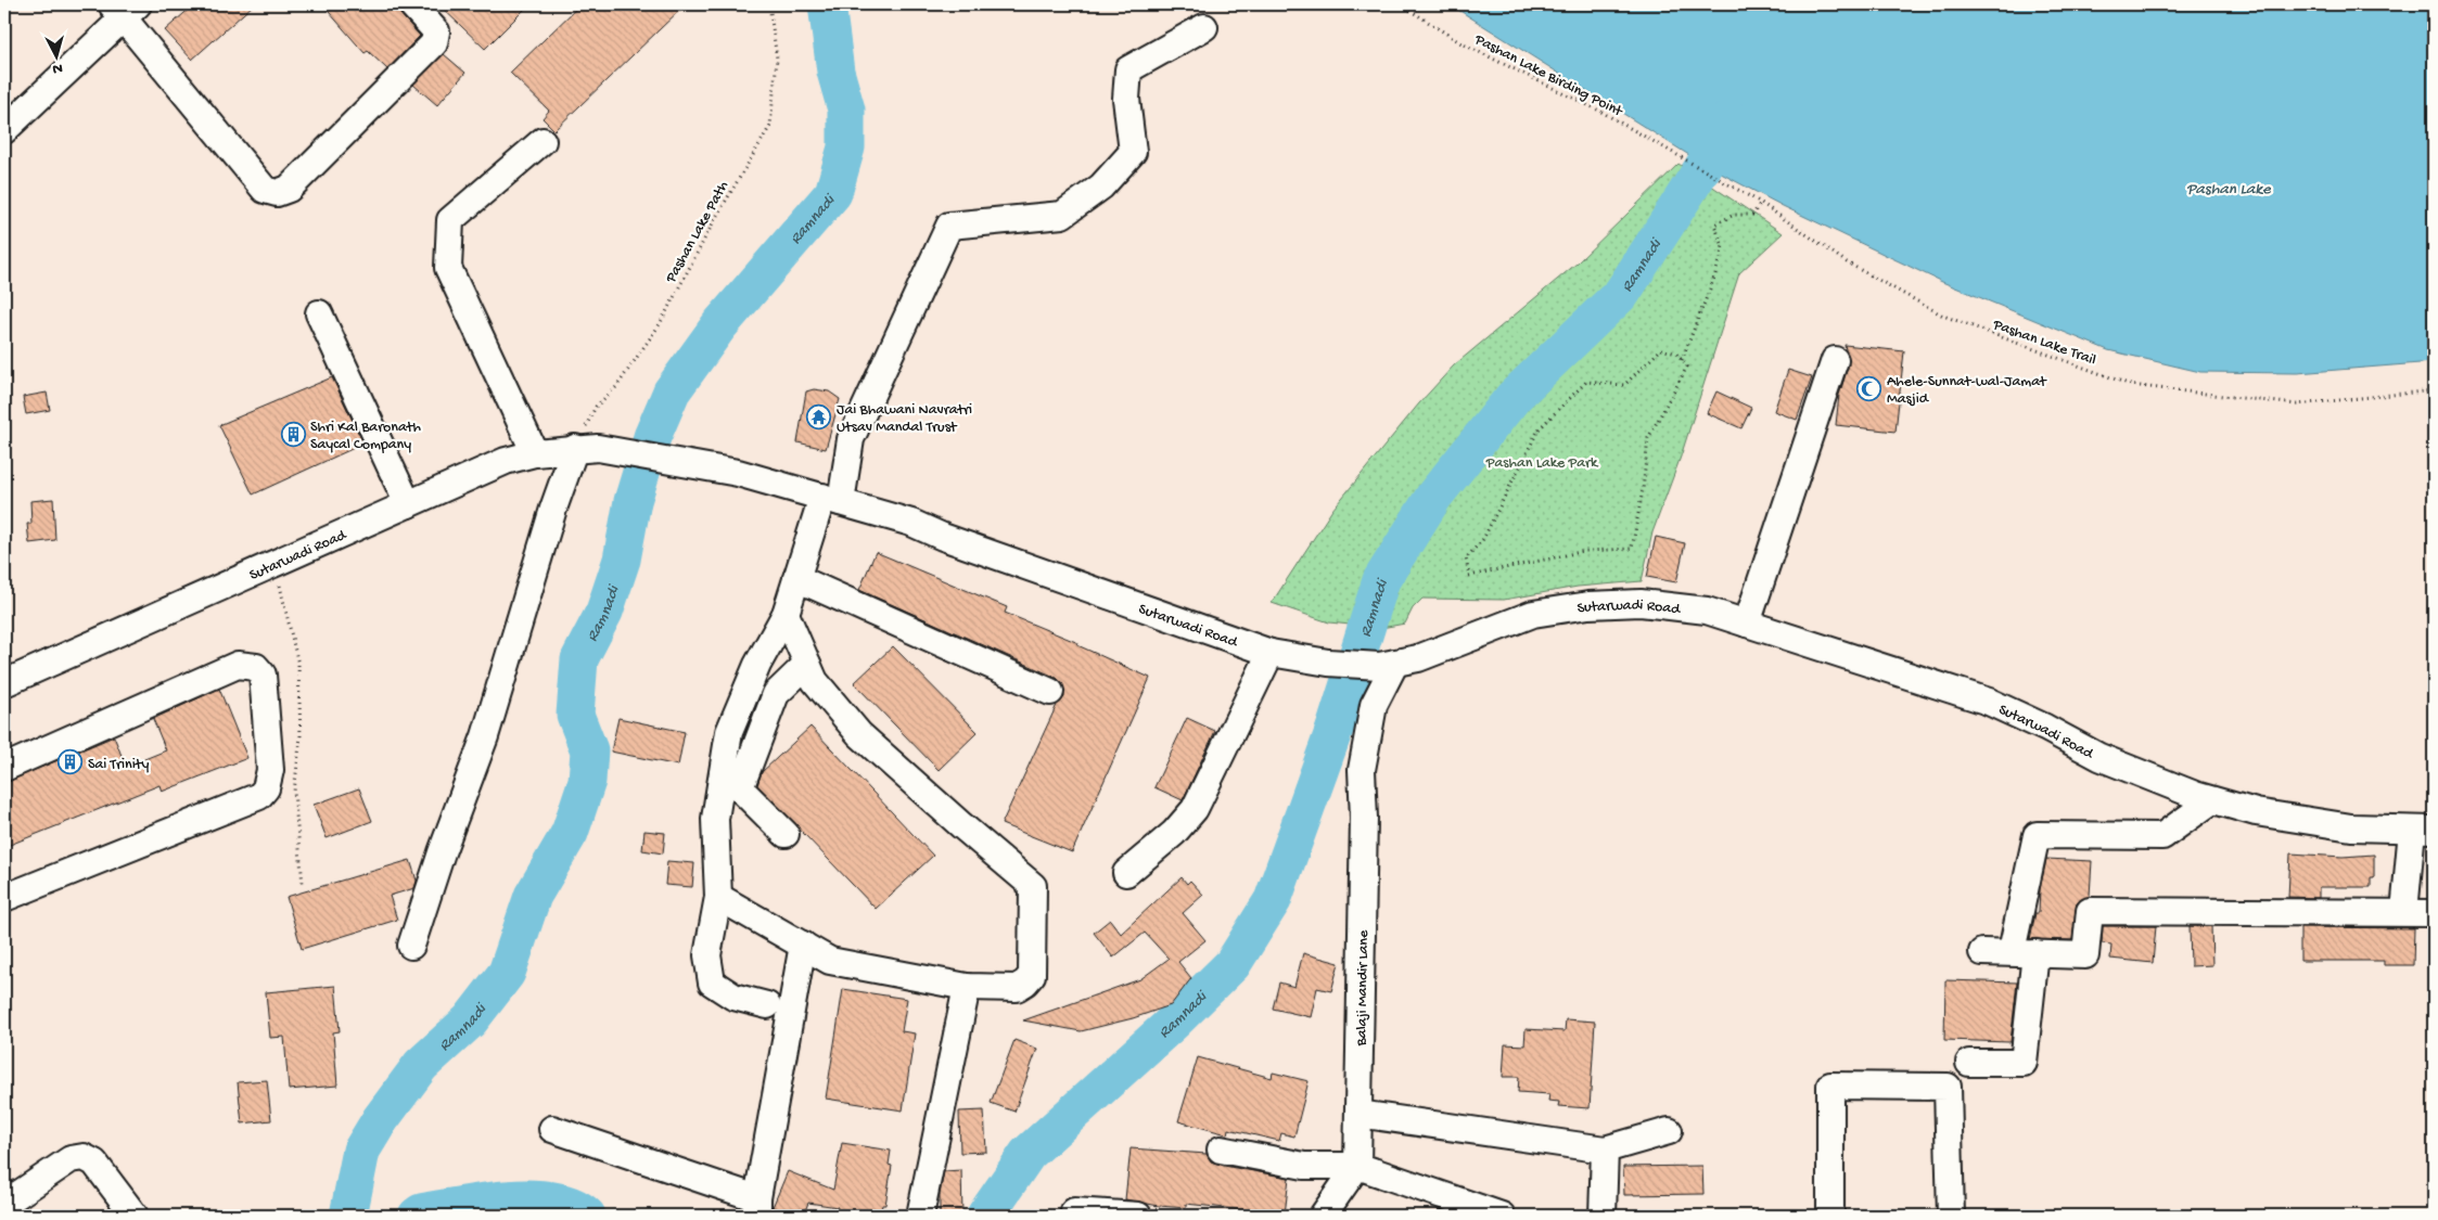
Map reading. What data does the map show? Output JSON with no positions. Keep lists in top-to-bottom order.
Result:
{
  "streets": {
    "street": ["Sutarwadi Road", "Balaji Mandir Lane"],
    "path": ["Pashan Lake Birding Point", "Pashan Lake Path", "Pashan Lake Trail"]
  },
  "crossings": [
    ["Pashan Lake Birding Point", "Pashan Lake Trail"],
    ["Pashan Lake Path", "Sutarwadi Road"],
    ["Sutarwadi Road", "Balaji Mandir Lane"]
  ],
  "water": ["Pashan Lake", "Ramnadi"],
  "parks": ["Pashan Lake Park"],
  "places": {
    "mosque": ["Ahele-Sunnat-wal-Jamat Masjid"],
    "temple": ["Jai Bhawani Navratri Utsav Mandal Trust"],
    "building": ["Shri Kal Baronath Saycal Company", "Sai Trinity"]
  },
  "north": "bottom"
}
